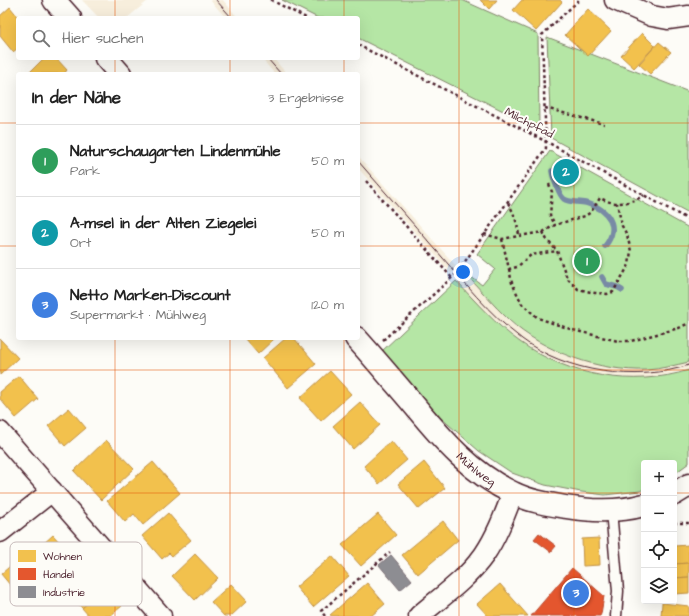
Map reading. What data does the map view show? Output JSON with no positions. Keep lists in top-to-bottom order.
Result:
{
  "streets": {
    "street": ["Mühlweg"],
    "path": ["Milchpfad"]
  },
  "legend": ["Wohnen", "Handel", "Industrie"],
  "page": {
    "search": "Hier suchen",
    "heading": ["In der Nähe", "3 Ergebnisse"],
    "list": [
      {
        "mark": "1",
        "name": "Naturschaugarten Lindenmühle",
        "note": "Park",
        "value": "50 m"
      },
      {
        "mark": "2",
        "name": "A-msel in der Alten Ziegelei",
        "note": "Ort",
        "value": "50 m"
      },
      {
        "mark": "3",
        "name": "Netto Marken-Discount",
        "note": "Supermarkt · Mühlweg",
        "value": "120 m"
      }
    ],
    "pins": ["2", "1", "3"],
    "map_buttons": ["+", "−"]
  }
}
